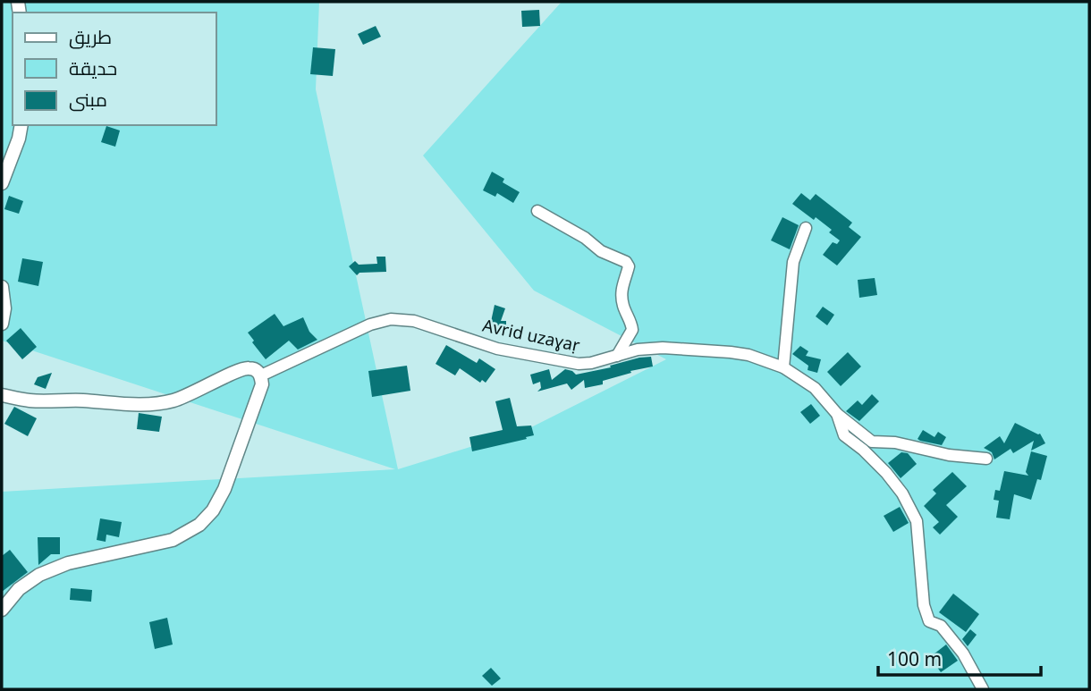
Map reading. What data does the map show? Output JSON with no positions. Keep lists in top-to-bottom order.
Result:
{
  "streets": {
    "street": ["Avrid uzaɣaṛ"]
  },
  "legend": ["طريق", "حديقة", "مبنى"],
  "scale_bar": "100 m"
}
